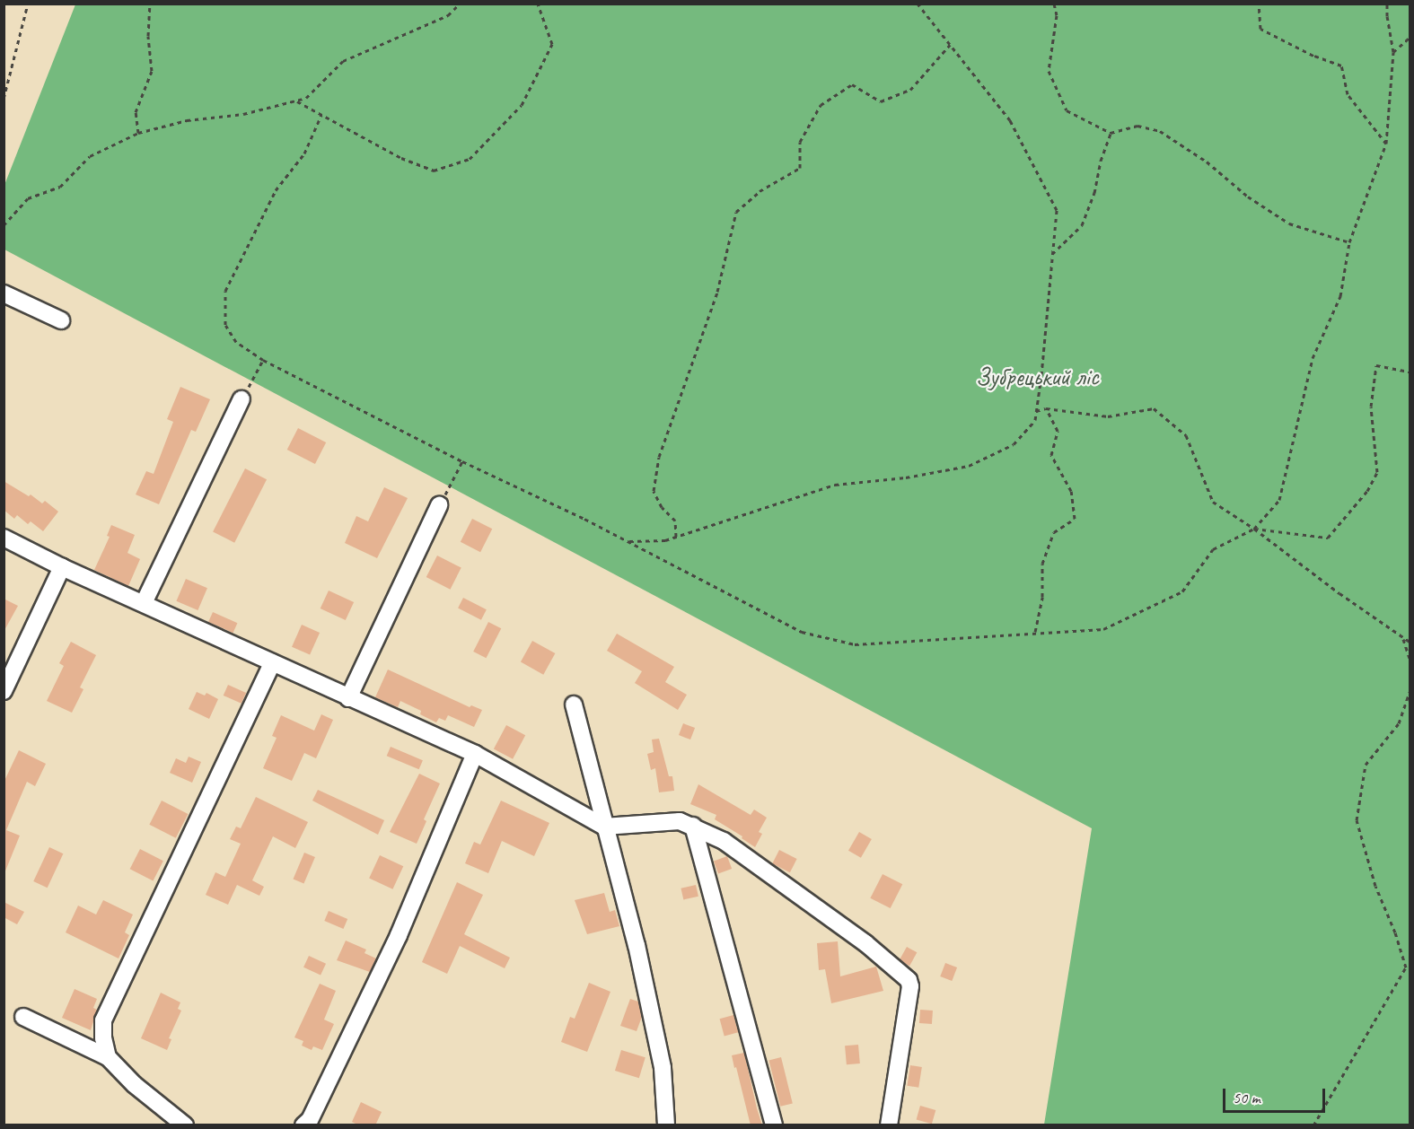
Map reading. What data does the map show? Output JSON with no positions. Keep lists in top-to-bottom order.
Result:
{
  "parks": ["Зубрецький ліс"],
  "scale_bar": "50 m"
}
